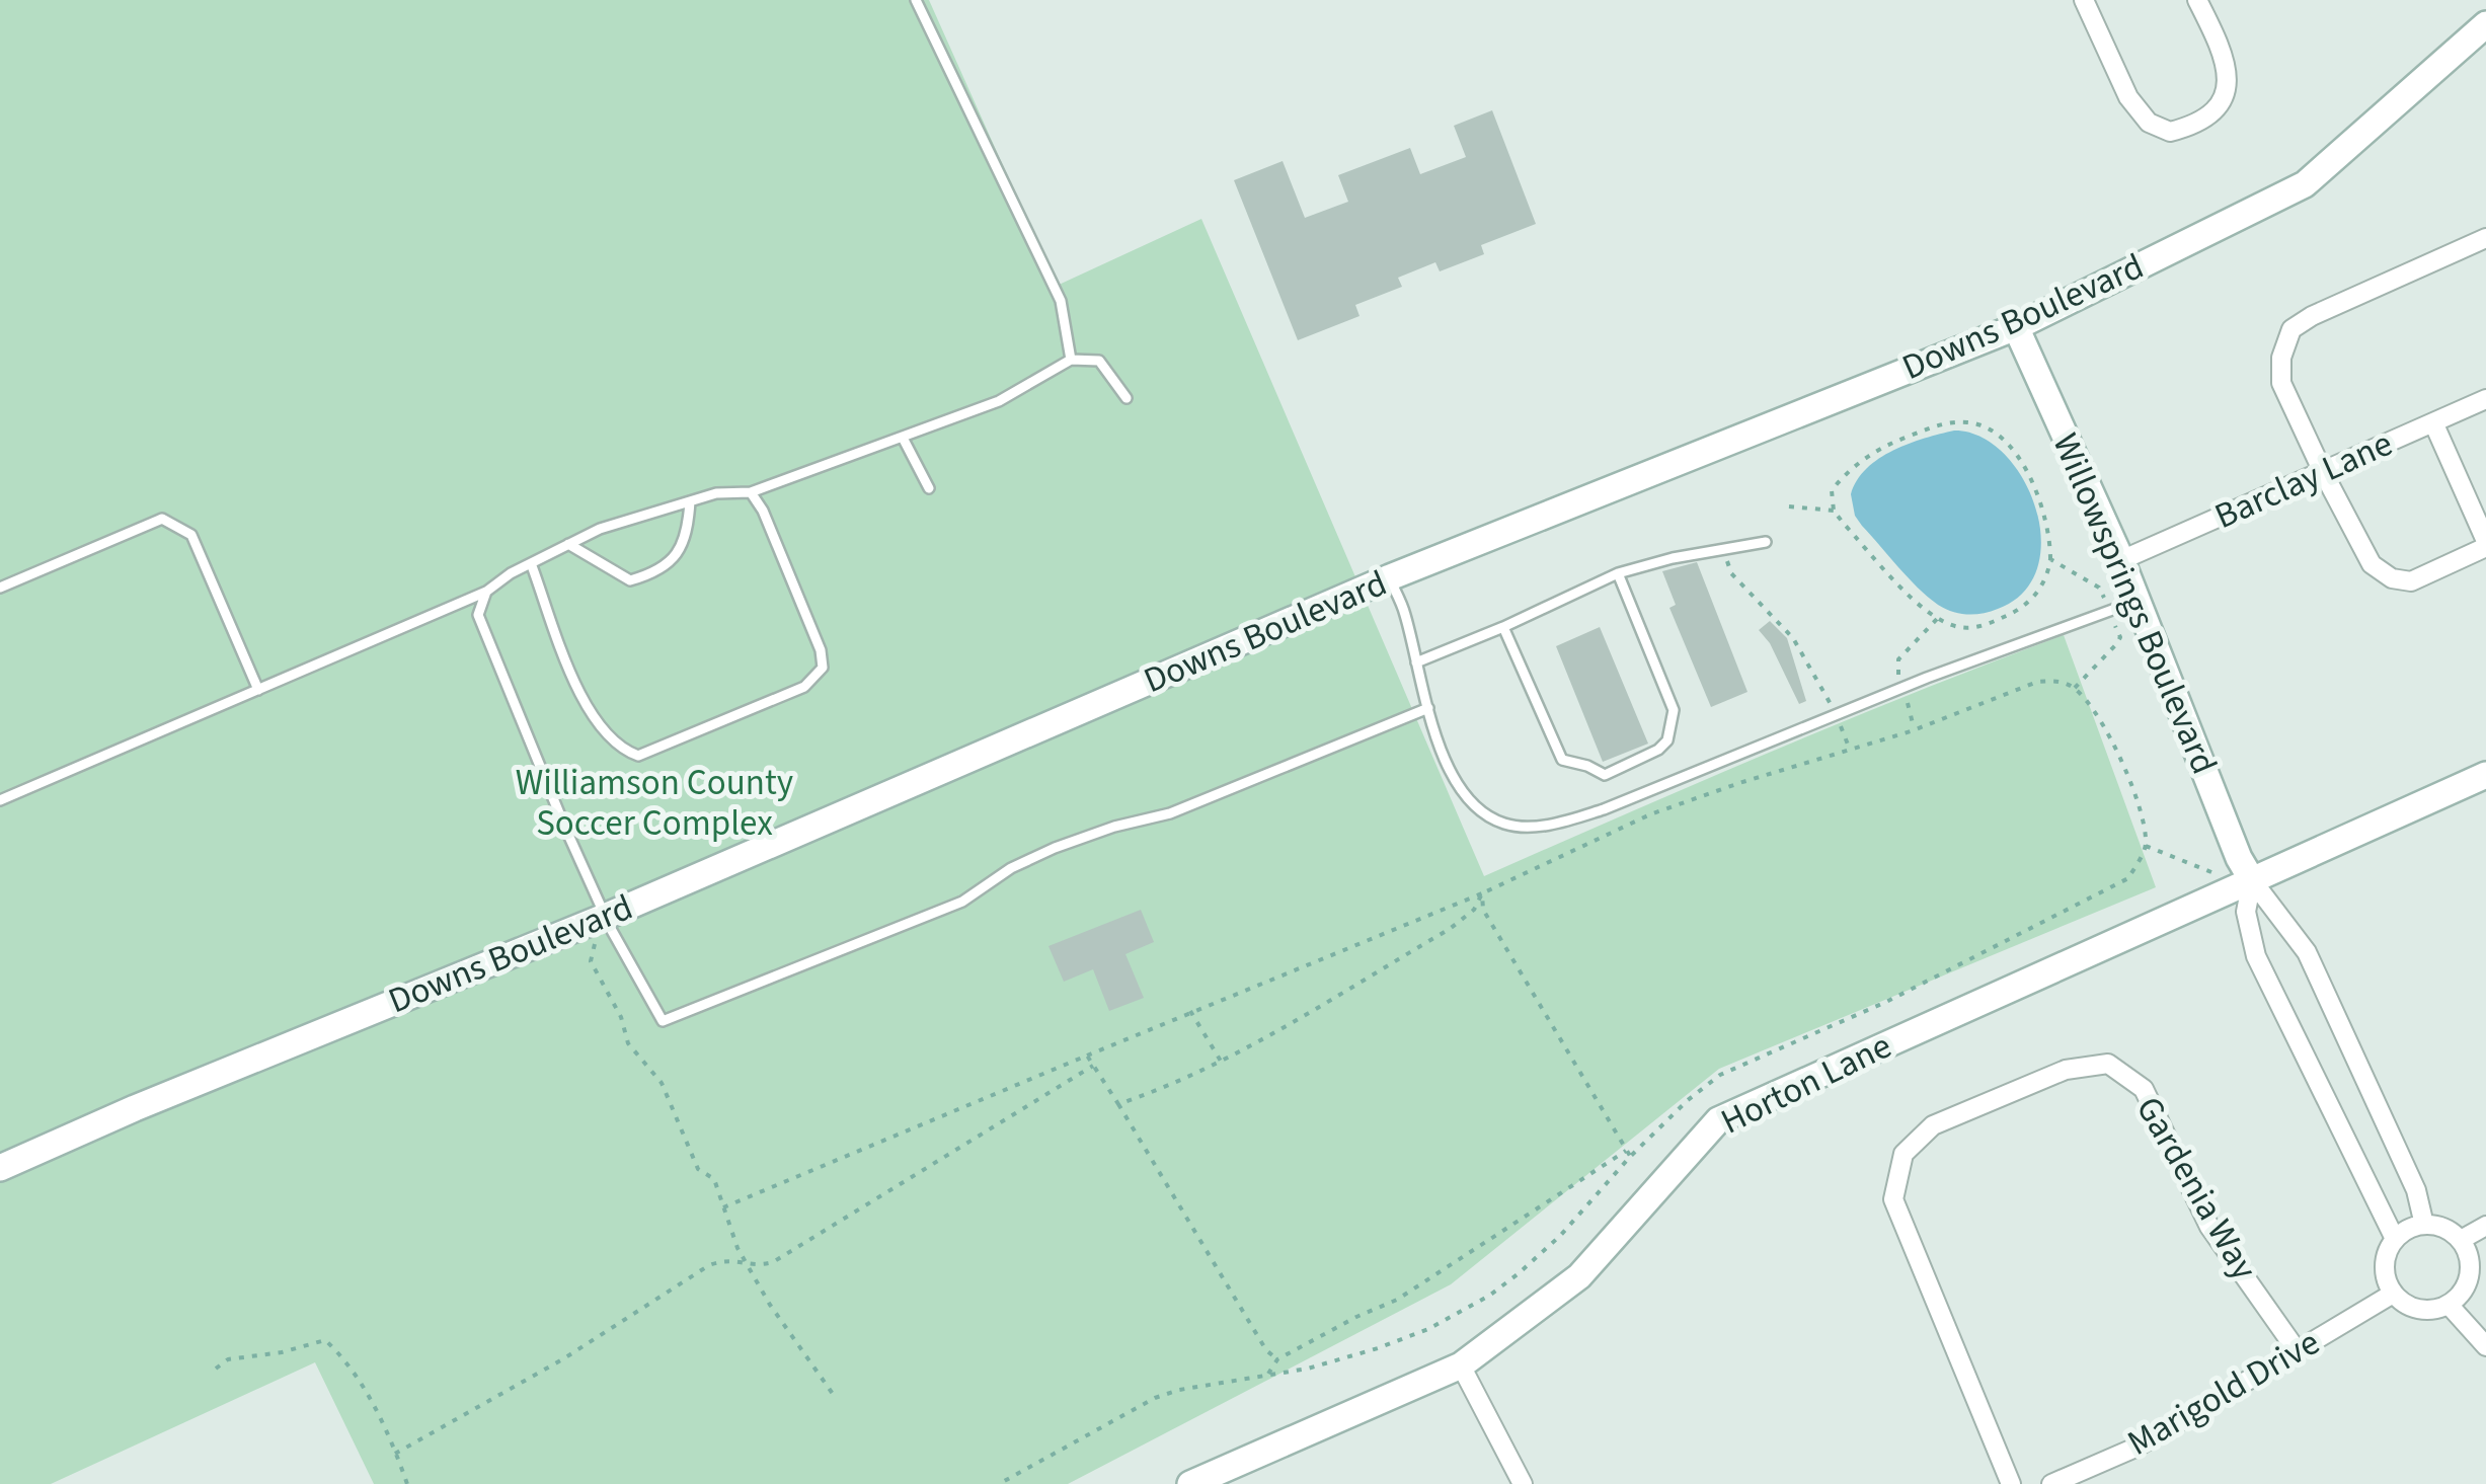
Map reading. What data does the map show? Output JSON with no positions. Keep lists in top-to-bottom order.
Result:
{
  "streets": {
    "street": [
      "Downs Boulevard",
      "Barclay Lane",
      "Willowsprings Boulevard",
      "Horton Lane",
      "Gardenia Way",
      "Marigold Drive"
    ]
  },
  "crossings": [
    ["Downs Boulevard", "Willowsprings Boulevard"],
    ["Barclay Lane", "Willowsprings Boulevard"],
    ["Willowsprings Boulevard", "Horton Lane"],
    ["Willowsprings Boulevard", "Marigold Drive"],
    ["Gardenia Way", "Marigold Drive"]
  ],
  "parks": ["Williamson County Soccer Complex"]
}
